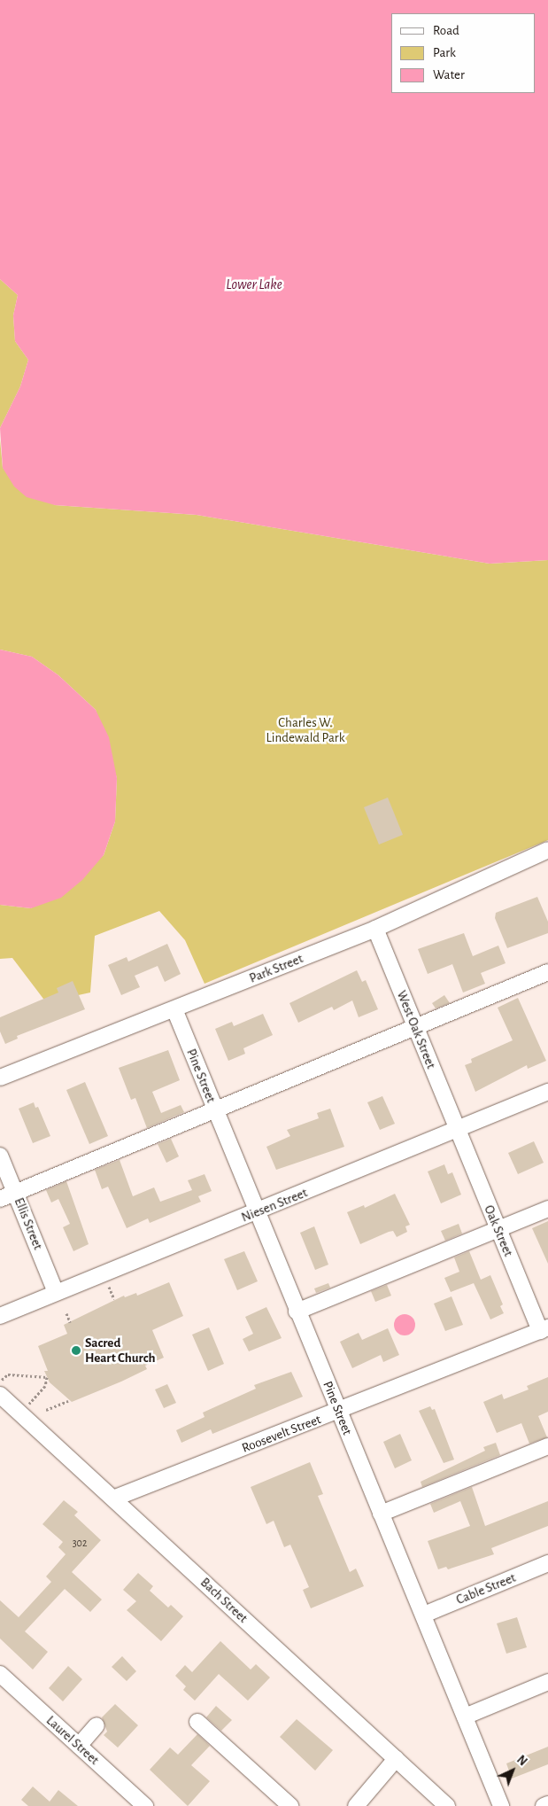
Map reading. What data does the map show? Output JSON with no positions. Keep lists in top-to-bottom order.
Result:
{
  "streets": {
    "street": [
      "Park Street",
      "West Oak Street",
      "Pine Street",
      "Niesen Street",
      "Ellis Street",
      "Oak Street",
      "Roosevelt Street",
      "Cable Street",
      "Bach Street",
      "Laurel Street"
    ]
  },
  "crossings": [
    ["Park Street", "West Oak Street"],
    ["Park Street", "Pine Street"],
    ["West Oak Street", "Niesen Street"],
    ["West Oak Street", "Oak Street"],
    ["Pine Street", "Niesen Street"],
    ["Pine Street", "Roosevelt Street"],
    ["Pine Street", "Cable Street"],
    ["Niesen Street", "Ellis Street"],
    ["Niesen Street", "Oak Street"],
    ["Oak Street", "Roosevelt Street"],
    ["Roosevelt Street", "Bach Street"]
  ],
  "water": ["Lower Lake"],
  "parks": ["Charles W. Lindewald Park"],
  "places": ["Sacred Heart Church"],
  "house_numbers": ["302"],
  "legend": ["Road", "Park", "Water"],
  "north": "top right"
}
